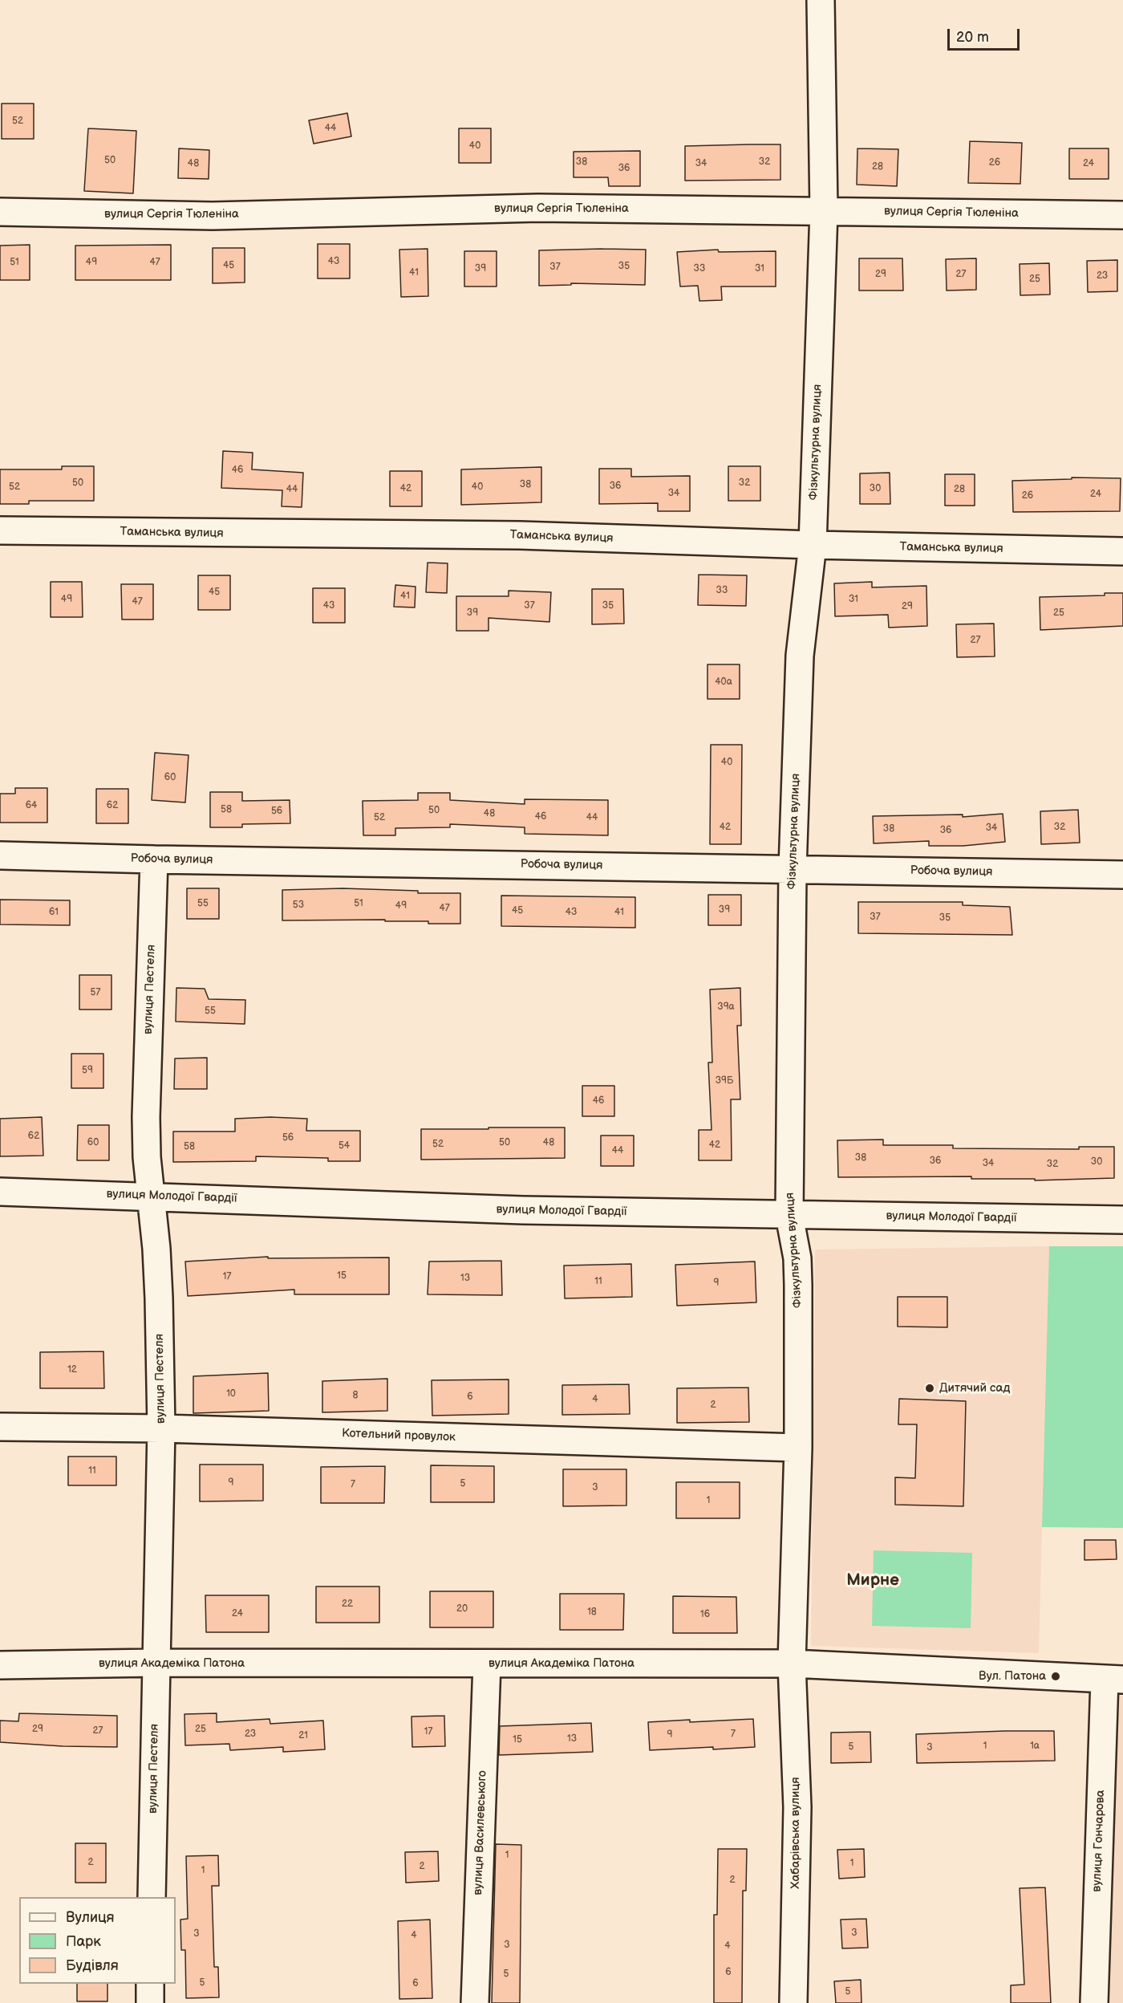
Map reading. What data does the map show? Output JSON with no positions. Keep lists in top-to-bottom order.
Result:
{
  "streets": {
    "street": [
      "вулиця Сергія Тюленіна",
      "Фізкультурна вулиця",
      "Таманська вулиця",
      "Робоча вулиця",
      "вулиця Пестеля",
      "вулиця Молодої Гвардії",
      "Котельний провулок",
      "вулиця Академіка Патона",
      "вулиця Василевського",
      "Хабарівська вулиця",
      "вулиця Гончарова"
    ]
  },
  "crossings": [
    ["вулиця Сергія Тюленіна", "Фізкультурна вулиця"],
    ["Фізкультурна вулиця", "Таманська вулиця"],
    ["Фізкультурна вулиця", "Робоча вулиця"],
    ["Фізкультурна вулиця", "вулиця Молодої Гвардії"],
    ["Фізкультурна вулиця", "Котельний провулок"],
    ["Фізкультурна вулиця", "вулиця Академіка Патона"],
    ["Фізкультурна вулиця", "Хабарівська вулиця"],
    ["Робоча вулиця", "вулиця Пестеля"],
    ["вулиця Пестеля", "вулиця Молодої Гвардії"],
    ["вулиця Пестеля", "Котельний провулок"],
    ["вулиця Пестеля", "вулиця Академіка Патона"],
    ["вулиця Академіка Патона", "вулиця Василевського"],
    ["вулиця Академіка Патона", "Хабарівська вулиця"],
    ["вулиця Академіка Патона", "вулиця Гончарова"]
  ],
  "districts": ["Мирне"],
  "places": ["Дитячий сад", "Вул. Патона"],
  "house_numbers": [
    "52",
    "44",
    "40",
    "50",
    "38",
    "32",
    "26",
    "48",
    "34",
    "24",
    "28",
    "36",
    "43",
    "51",
    "49",
    "47",
    "45",
    "35",
    "37",
    "39",
    "33",
    "31",
    "41",
    "29",
    "27",
    "23",
    "25",
    "46",
    "50",
    "32",
    "38",
    "36",
    "52",
    "40",
    "42",
    "30",
    "44",
    "28",
    "34",
    "24",
    "26",
    "33",
    "45",
    "41",
    "49",
    "31",
    "47",
    "43",
    "37",
    "35",
    "29",
    "39",
    "25",
    "27",
    "40а",
    "40",
    "60",
    "64",
    "62",
    "58",
    "50",
    "56",
    "48",
    "46",
    "52",
    "44",
    "42",
    "32",
    "34",
    "38",
    "36",
    "55",
    "51",
    "53",
    "49",
    "47",
    "39",
    "45",
    "61",
    "43",
    "41",
    "37",
    "35",
    "57",
    "39а",
    "55",
    "59",
    "39Б",
    "46",
    "62",
    "56",
    "60",
    "50",
    "48",
    "52",
    "42",
    "54",
    "58",
    "44",
    "38",
    "36",
    "30",
    "34",
    "32",
    "15",
    "17",
    "13",
    "11",
    "9",
    "12",
    "10",
    "8",
    "6",
    "4",
    "2",
    "11",
    "9",
    "5",
    "7",
    "3",
    "1",
    "22",
    "20",
    "18",
    "24",
    "16",
    "29",
    "25",
    "27",
    "17",
    "23",
    "7",
    "9",
    "21",
    "13",
    "15",
    "1",
    "1а",
    "5",
    "3",
    "1",
    "2",
    "1",
    "2",
    "1",
    "2",
    "3",
    "3",
    "4",
    "3",
    "4",
    "6",
    "5",
    "5",
    "6",
    "5"
  ],
  "legend": ["Вулиця", "Парк", "Будівля"],
  "scale_bar": "20 m"
}
